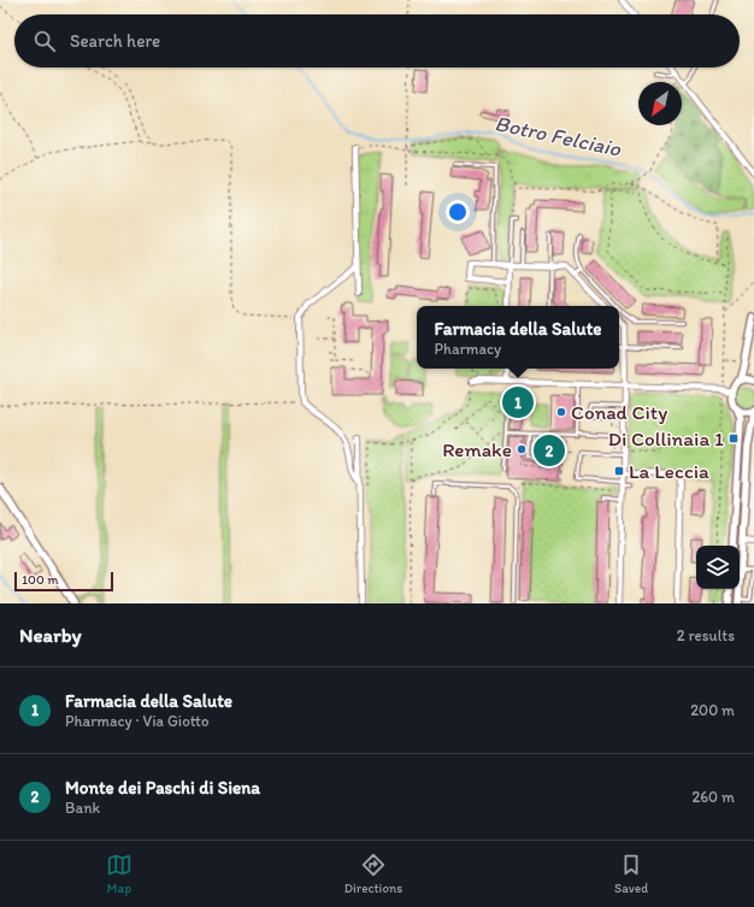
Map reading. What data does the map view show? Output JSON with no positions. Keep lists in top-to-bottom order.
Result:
{
  "water": ["Botro Felciaio"],
  "places": {
    "other": ["Conad City", "Remake"],
    "transit": ["Di Collinaia 1", "La Leccia"]
  },
  "scale_bar": "100 m",
  "north": "bottom left",
  "page": {
    "search": "Search here",
    "popup": ["Farmacia della Salute", "Pharmacy"],
    "pins": ["1", "2"],
    "scale": "100 m",
    "heading": ["Nearby", "2 results"],
    "list": [
      {
        "mark": "1",
        "name": "Farmacia della Salute",
        "note": "Pharmacy · Via Giotto",
        "value": "200 m"
      },
      {
        "mark": "2",
        "name": "Monte dei Paschi di Siena",
        "note": "Bank",
        "value": "260 m"
      }
    ],
    "nav": ["Map", "Directions", "Saved"]
  }
}
